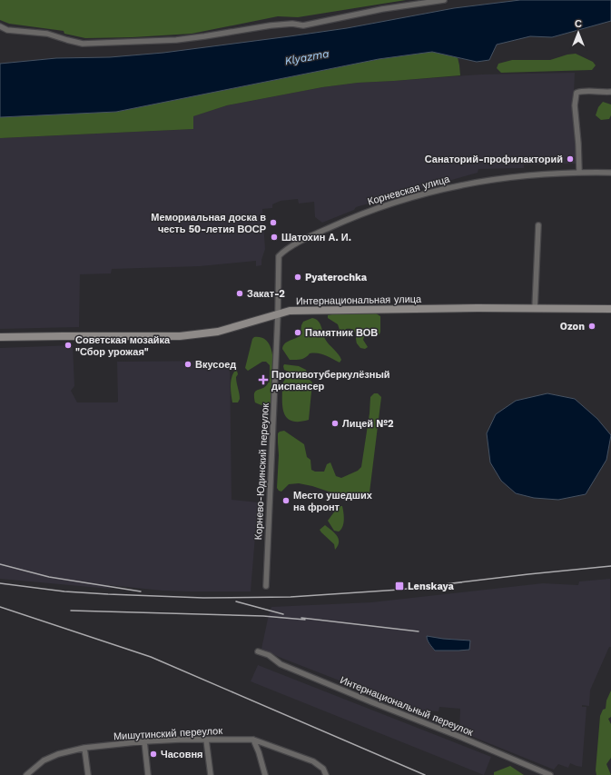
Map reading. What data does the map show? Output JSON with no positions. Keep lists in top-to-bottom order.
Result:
{
  "streets": {
    "street": [
      "Корневская улица",
      "Интернациональная улица",
      "Корнево-Юдинский переулок",
      "Интернациональный переулок",
      "Мишутинский переулок"
    ]
  },
  "crossings": [
    ["Корневская улица", "Интернациональная улица"],
    ["Корневская улица", "Корнево-Юдинский переулок"],
    ["Интернациональная улица", "Корнево-Юдинский переулок"]
  ],
  "water": ["Klyazma"],
  "places": {
    "other": [
      "Санаторий-профилакторий",
      "Мемориальная доска в честь 50-летия ВОСР",
      "Шатохин А. И.",
      "Pyaterochka",
      "Закат-2",
      "Ozon",
      "Памятник ВОВ",
      "Советская мозайка \"Сбор урожая\"",
      "Вкусоед",
      "Лицей №2",
      "Место ушедших на фронт",
      "Часовня"
    ],
    "health": ["Противотуберкулёзный диспансер"],
    "transit": ["Lenskaya"]
  },
  "north": "top"
}
